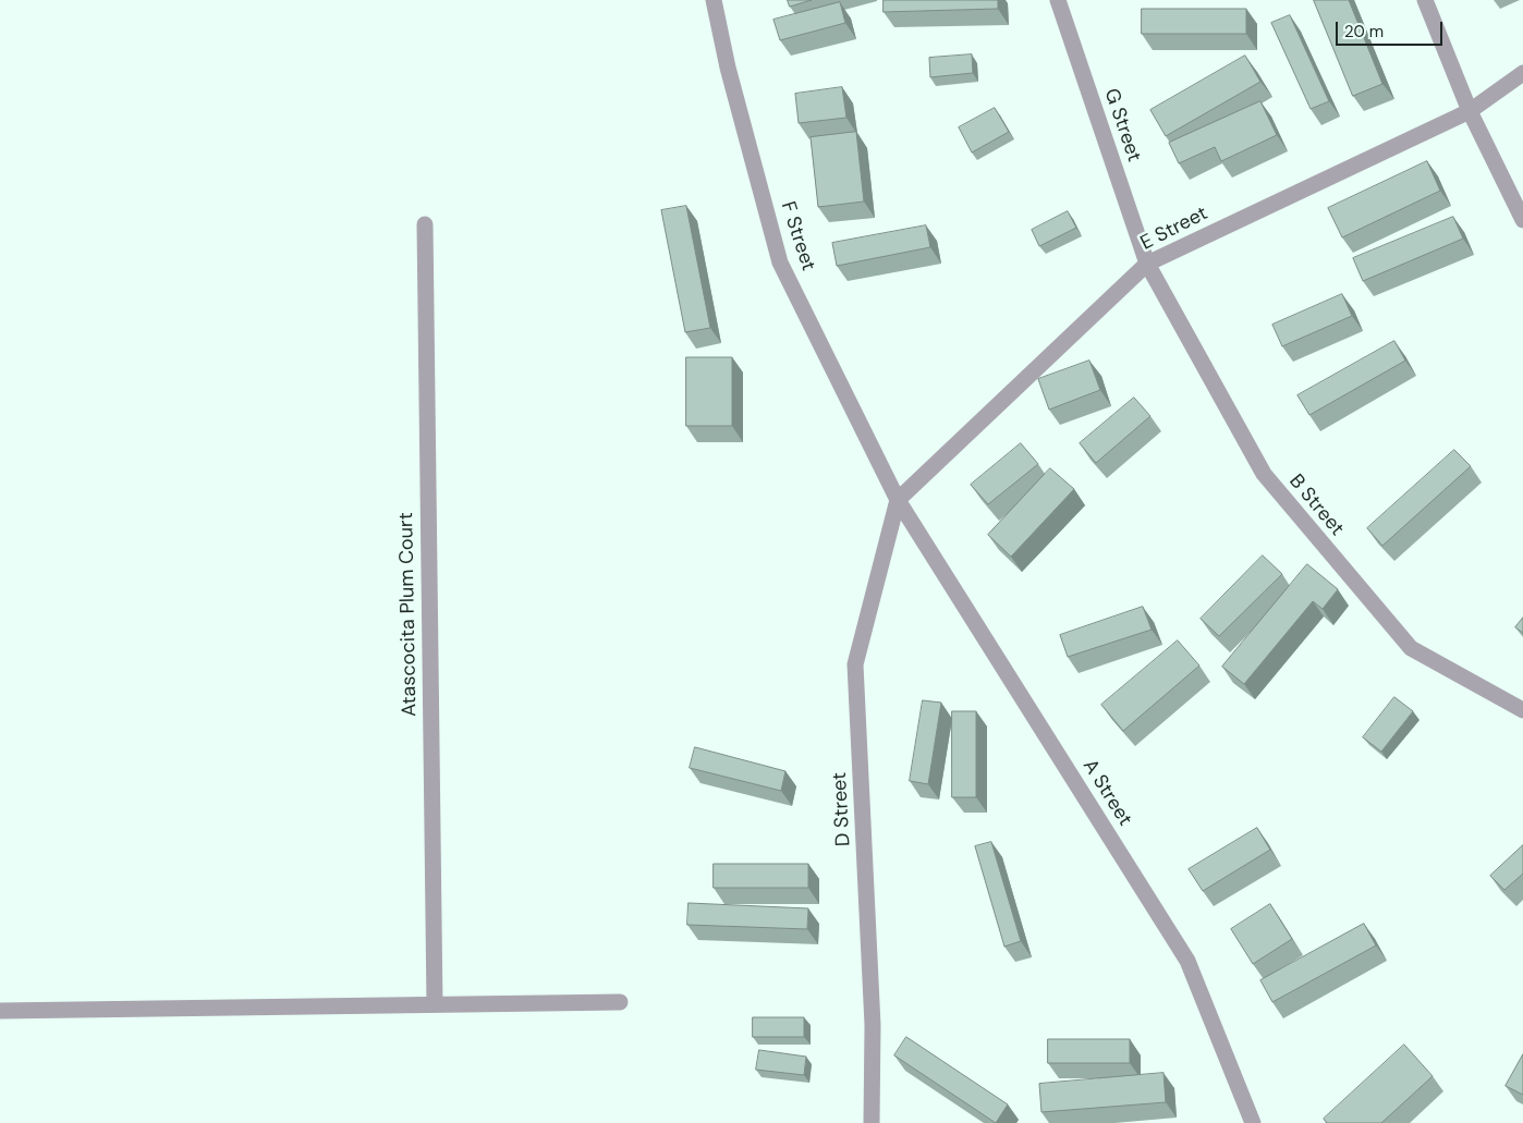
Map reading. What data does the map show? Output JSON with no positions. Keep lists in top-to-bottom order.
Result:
{
  "streets": {
    "street": [
      "G Street",
      "E Street",
      "F Street",
      "B Street",
      "Atascocita Plum Court",
      "A Street",
      "D Street"
    ]
  },
  "crossings": [
    ["G Street", "E Street"],
    ["G Street", "B Street"],
    ["E Street", "F Street"],
    ["E Street", "B Street"],
    ["E Street", "A Street"],
    ["E Street", "D Street"],
    ["F Street", "A Street"],
    ["F Street", "D Street"],
    ["A Street", "D Street"]
  ],
  "scale_bar": "20 m"
}
